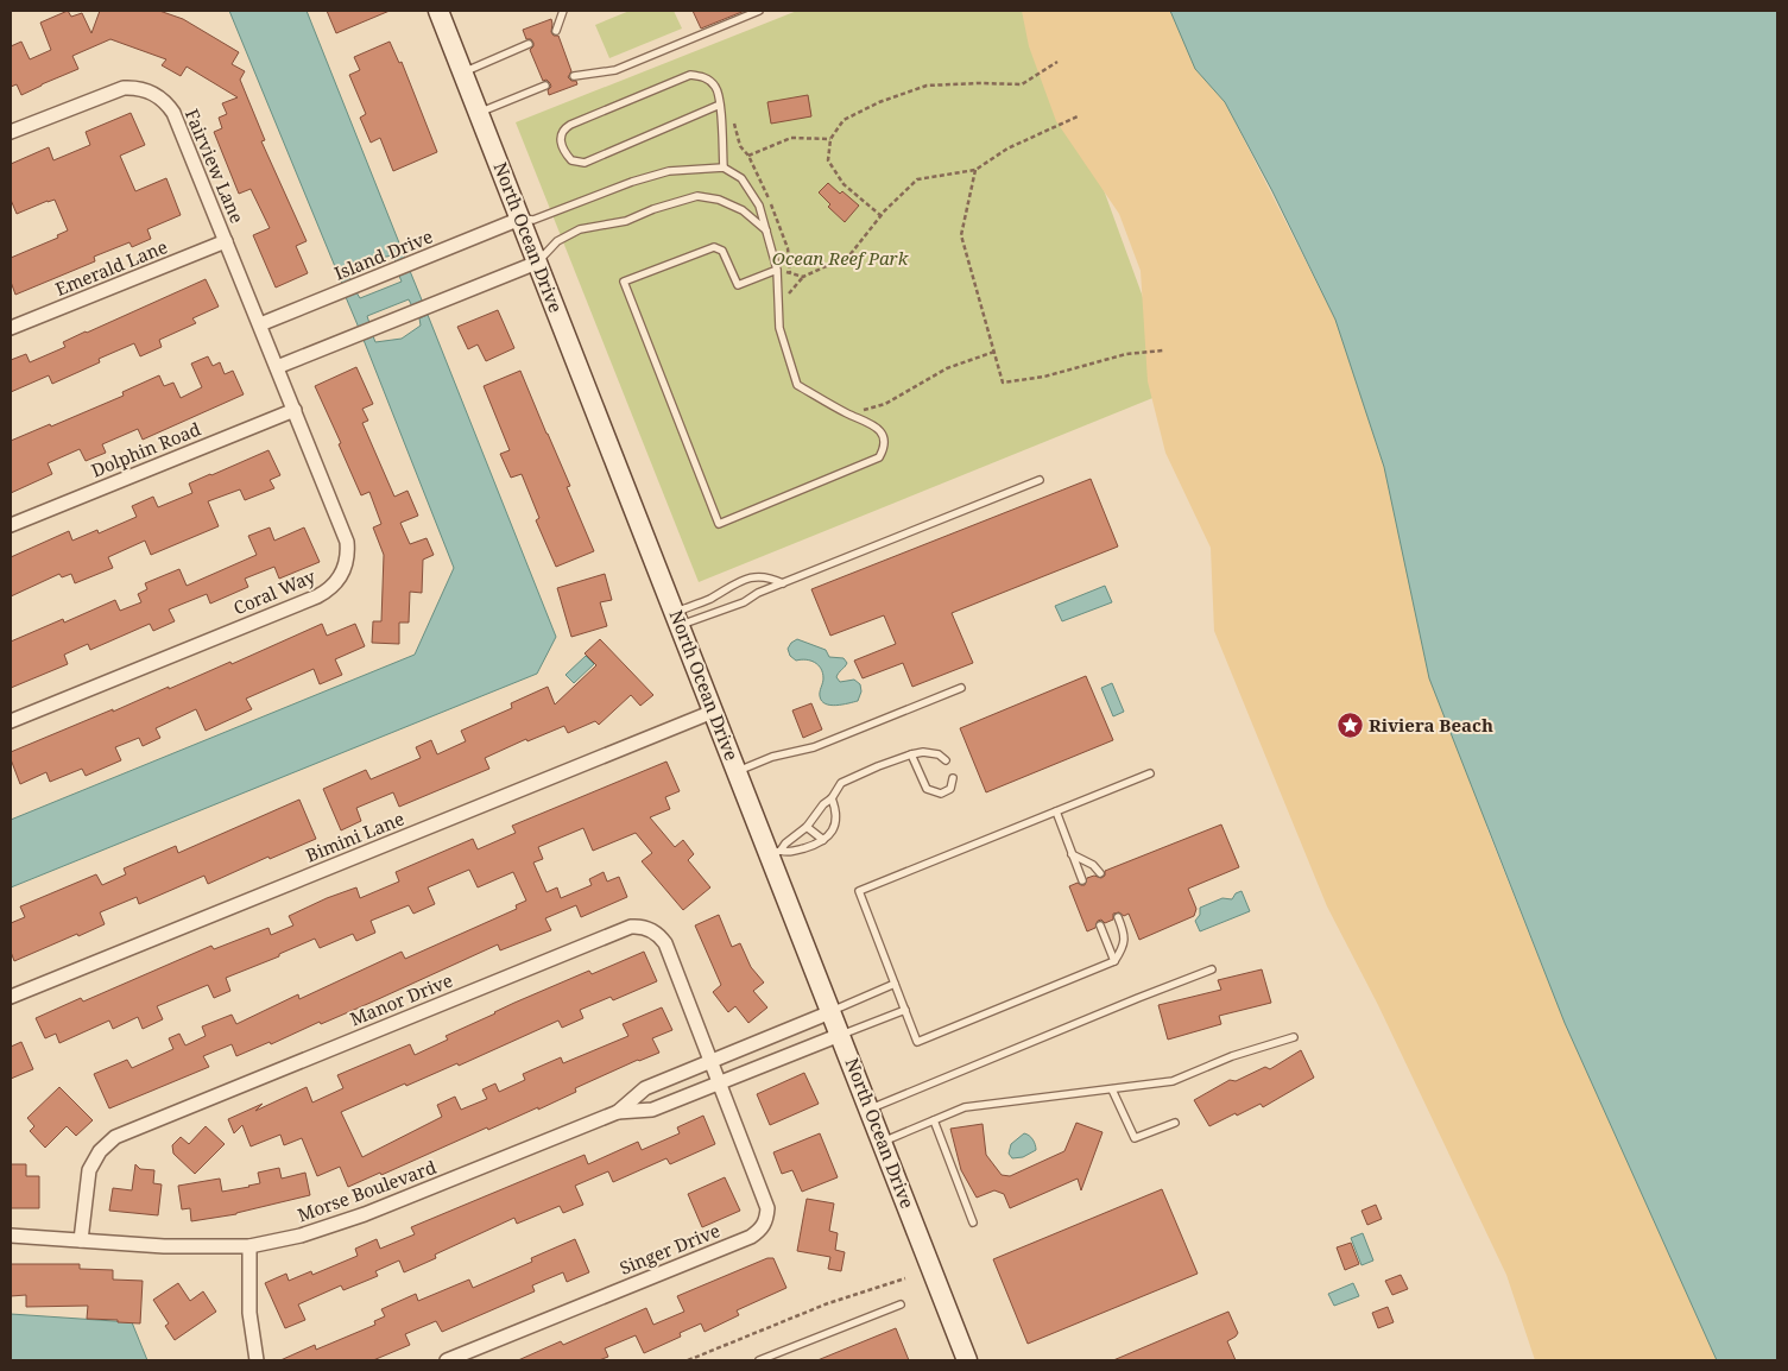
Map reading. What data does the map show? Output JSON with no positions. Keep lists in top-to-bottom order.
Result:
{
  "streets": {
    "main road": ["North Ocean Drive"],
    "street": [
      "Fairview Lane",
      "Island Drive",
      "Emerald Lane",
      "Dolphin Road",
      "Coral Way",
      "Bimini Lane",
      "Manor Drive",
      "Morse Boulevard",
      "Singer Drive"
    ]
  },
  "crossings": [
    ["Fairview Lane", "Island Drive"],
    ["Fairview Lane", "Emerald Lane"],
    ["Fairview Lane", "Coral Way"],
    ["North Ocean Drive", "Island Drive"],
    ["North Ocean Drive", "Bimini Lane"],
    ["North Ocean Drive", "Morse Boulevard"],
    ["Dolphin Road", "Coral Way"],
    ["Manor Drive", "Morse Boulevard"],
    ["Manor Drive", "Singer Drive"],
    ["Morse Boulevard", "Singer Drive"]
  ],
  "parks": ["Ocean Reef Park"],
  "places": {
    "place": ["Riviera Beach"]
  }
}
